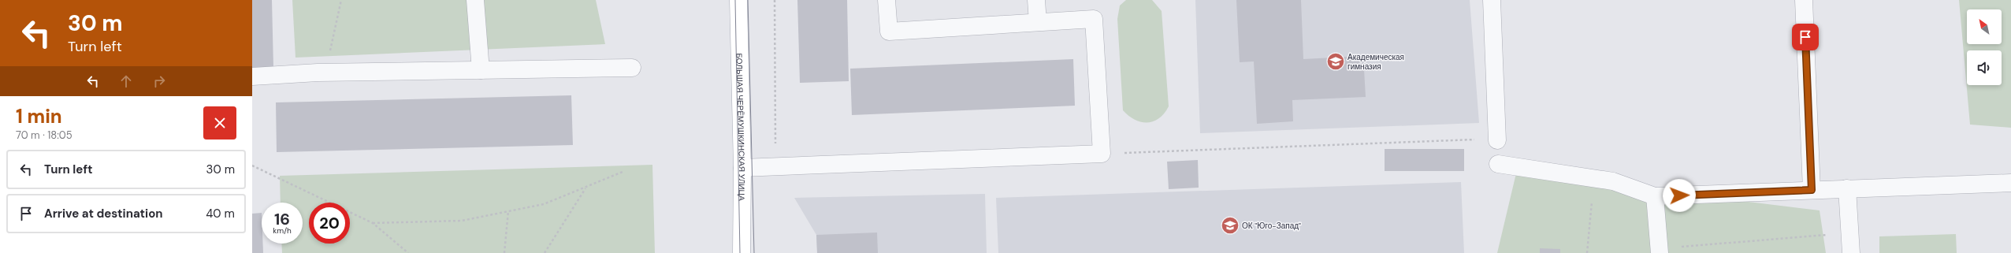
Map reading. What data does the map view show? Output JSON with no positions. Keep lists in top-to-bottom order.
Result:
{
  "streets": {
    "main road": ["БОЛЬШАЯ ЧЕРЁМУШКИНСКАЯ УЛИЦА"]
  },
  "places": {
    "school or university": ["Академическая гимназия", "ОК \"Юго-Запад\""]
  },
  "north": "top left",
  "page": {
    "turn": ["30 m", "Turn left"],
    "heading": ["1 min", "70 m · 18:05"],
    "list": [
      {
        "name": "Turn left",
        "value": "30 m"
      },
      {
        "name": "Arrive at destination",
        "value": "40 m"
      }
    ],
    "speed": "16 km/h",
    "limit": "20"
  }
}
